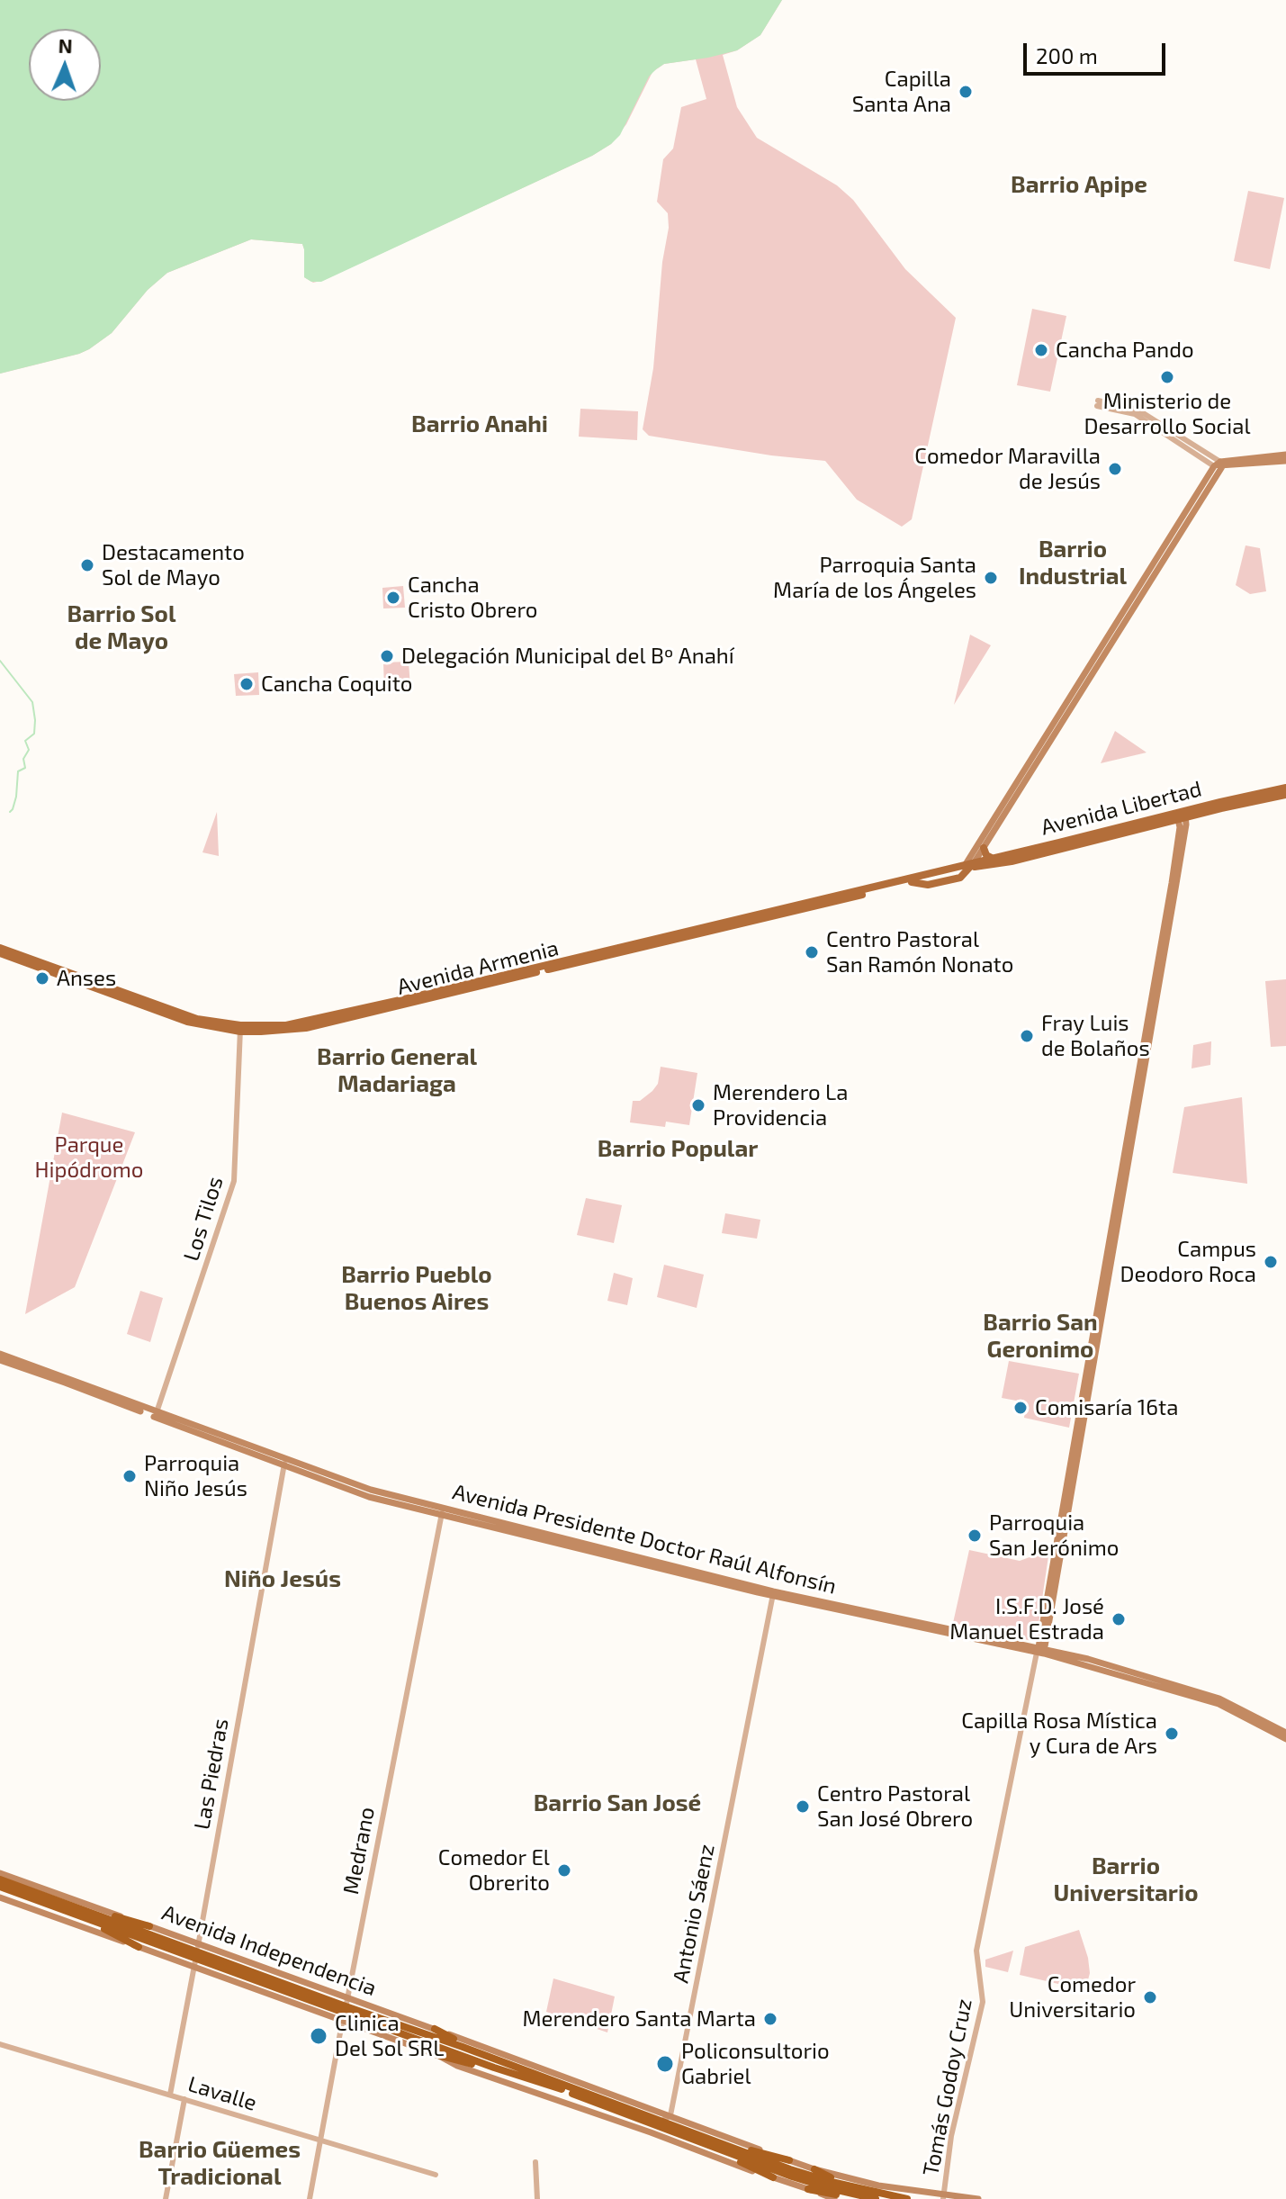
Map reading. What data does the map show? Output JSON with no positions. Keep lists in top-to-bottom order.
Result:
{
  "streets": {
    "highway": ["Avenida Independencia"],
    "main road": ["Avenida Libertad", "Avenida Armenia", "Avenida Presidente Doctor Raúl Alfonsín"],
    "street": [
      "Los Tilos",
      "Las Piedras",
      "Medrano",
      "Antonio Sáenz",
      "Tomás Godoy Cruz",
      "Lavalle"
    ]
  },
  "crossings": [
    ["Avenida Libertad", "Avenida Armenia"],
    ["Avenida Armenia", "Los Tilos"],
    ["Los Tilos", "Avenida Presidente Doctor Raúl Alfonsín"],
    ["Avenida Presidente Doctor Raúl Alfonsín", "Las Piedras"],
    ["Avenida Presidente Doctor Raúl Alfonsín", "Medrano"],
    ["Avenida Presidente Doctor Raúl Alfonsín", "Antonio Sáenz"],
    ["Avenida Presidente Doctor Raúl Alfonsín", "Tomás Godoy Cruz"],
    ["Las Piedras", "Avenida Independencia"],
    ["Las Piedras", "Lavalle"],
    ["Medrano", "Avenida Independencia"],
    ["Medrano", "Lavalle"],
    ["Antonio Sáenz", "Avenida Independencia"],
    ["Avenida Independencia", "Tomás Godoy Cruz"]
  ],
  "districts": [
    "Barrio Apipe",
    "Barrio Anahi",
    "Barrio Industrial",
    "Barrio Sol de Mayo",
    "Barrio General Madariaga",
    "Barrio Popular",
    "Barrio Pueblo Buenos Aires",
    "Barrio San Geronimo",
    "Niño Jesús",
    "Barrio San José",
    "Barrio Universitario",
    "Barrio Güemes Tradicional"
  ],
  "parks": ["Parque Hipódromo"],
  "places": [
    "Capilla Santa Ana",
    "Cancha Pando",
    "Ministerio de Desarrollo Social",
    "Comedor Maravilla de Jesús",
    "Destacamento Sol de Mayo",
    "Parroquia Santa María de los Ángeles",
    "Cancha Cristo Obrero",
    "Delegación Municipal del Bº Anahí",
    "Cancha Coquito",
    "Centro Pastoral San Ramón Nonato",
    "Anses",
    "Fray Luis de Bolaños",
    "Merendero La Providencia",
    "Campus Deodoro Roca",
    "Comisaría 16ta",
    "Parroquia Niño Jesús",
    "Parroquia San Jerónimo",
    "I.S.F.D. José Manuel Estrada",
    "Capilla Rosa Mística y Cura de Ars",
    "Centro Pastoral San José Obrero",
    "Comedor El Obrerito",
    "Comedor Universitario",
    "Merendero Santa Marta",
    "Clinica Del Sol SRL",
    "Policonsultorio Gabriel"
  ],
  "scale_bar": "200 m",
  "north": "top"
}
